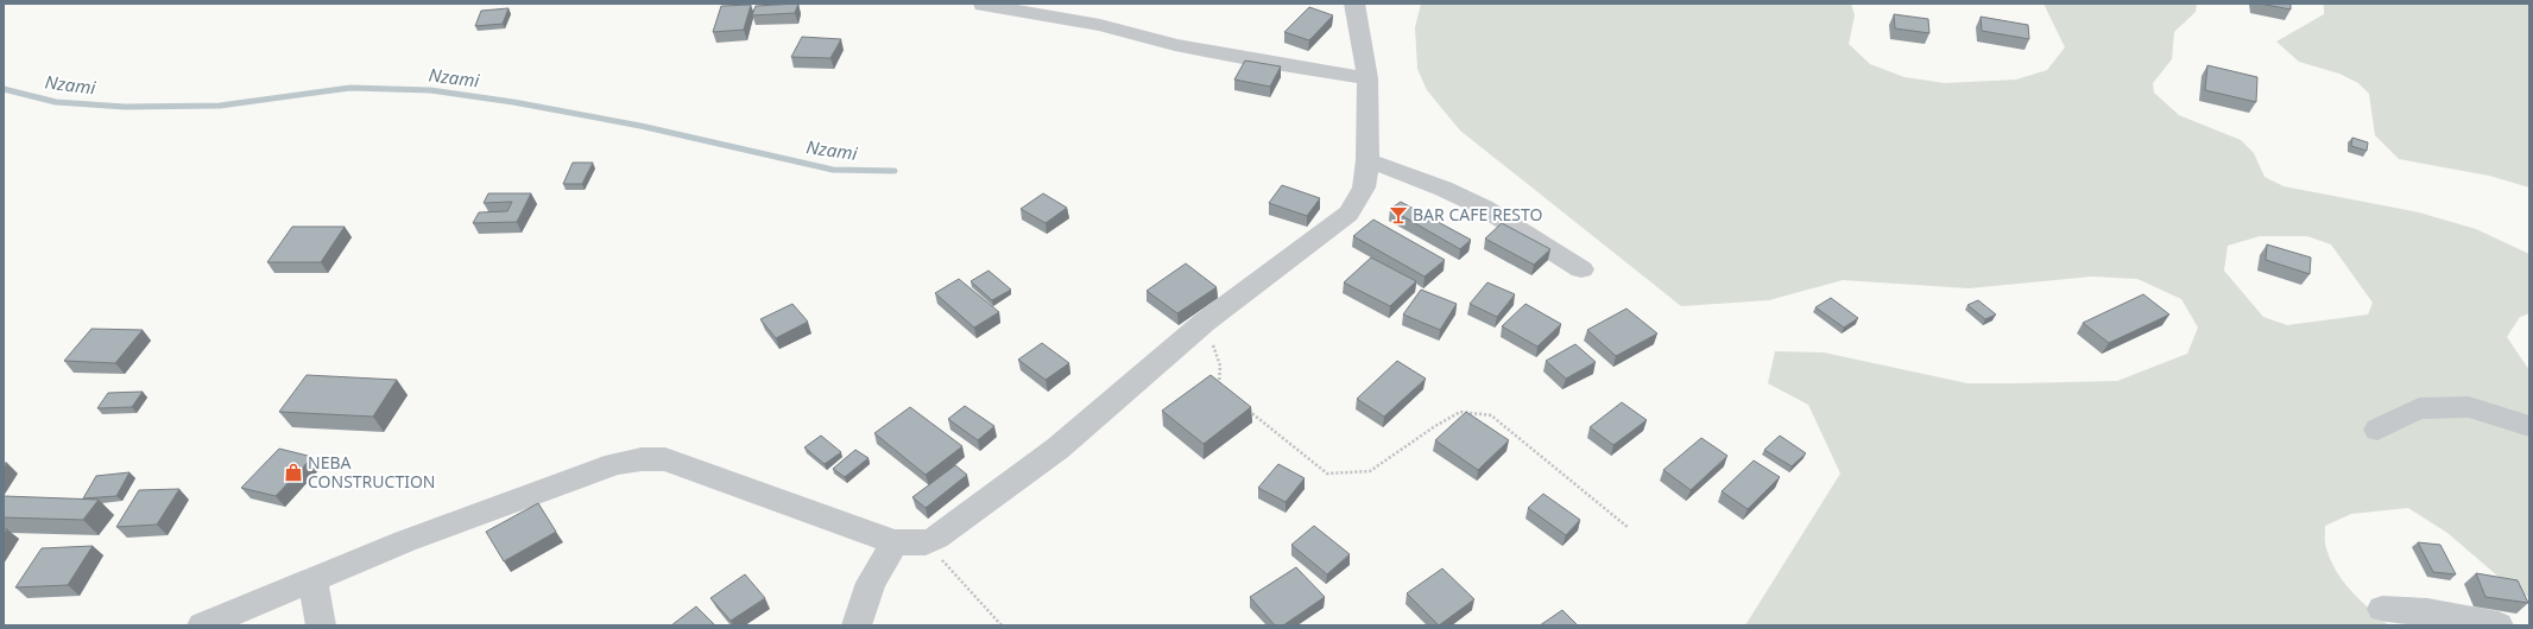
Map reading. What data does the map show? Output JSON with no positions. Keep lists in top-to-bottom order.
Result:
{
  "water": ["Nzami"],
  "places": {
    "bar": ["BAR CAFE RESTO"],
    "shop": ["NEBA CONSTRUCTION"]
  }
}
